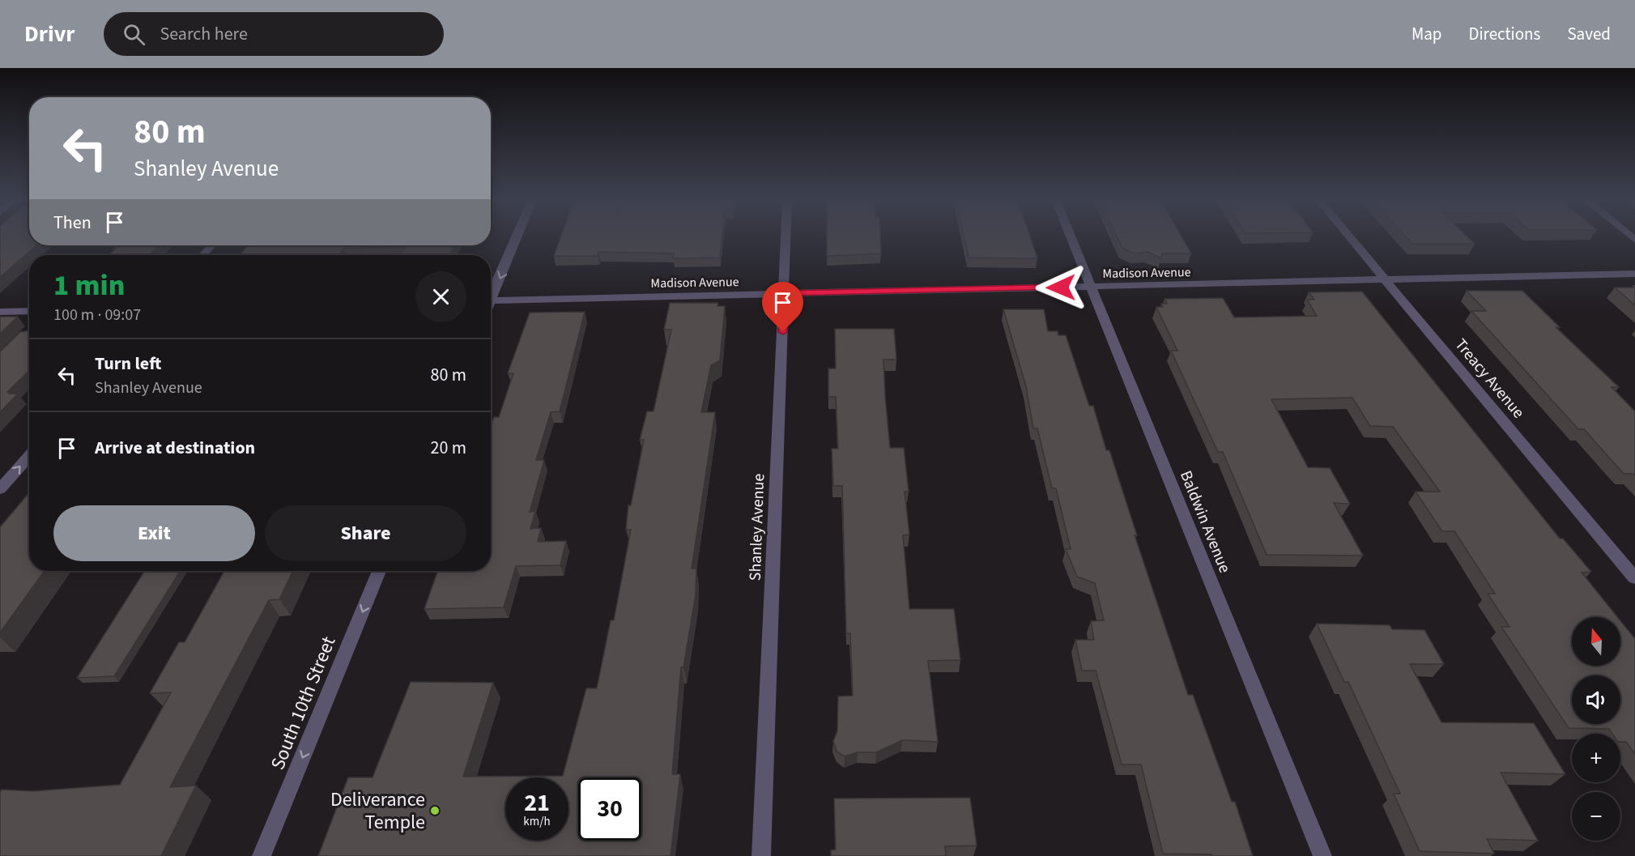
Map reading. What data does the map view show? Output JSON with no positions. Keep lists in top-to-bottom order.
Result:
{
  "streets": {
    "street": [
      "Madison Avenue",
      "Treacy Avenue",
      "Baldwin Avenue",
      "Shanley Avenue",
      "South 10th Street"
    ]
  },
  "crossings": [
    ["Madison Avenue", "Treacy Avenue"],
    ["Madison Avenue", "Baldwin Avenue"],
    ["Madison Avenue", "Shanley Avenue"]
  ],
  "one_way": ["South 10th Street"],
  "places": ["Deliverance Temple"],
  "north": "top",
  "page": {
    "header": "Drivr",
    "search": "Search here",
    "nav": ["Map", "Directions", "Saved"],
    "turn": ["80 m", "Shanley Avenue"],
    "then": "Then",
    "heading": ["1 min", "100 m · 09:07"],
    "list": [
      {
        "name": "Turn left",
        "note": "Shanley Avenue",
        "value": "80 m"
      },
      {
        "name": "Arrive at destination",
        "value": "20 m"
      }
    ],
    "buttons": ["Exit", "Share"],
    "map_buttons": ["+", "−"],
    "speed": "21 km/h",
    "limit": "30"
  }
}
